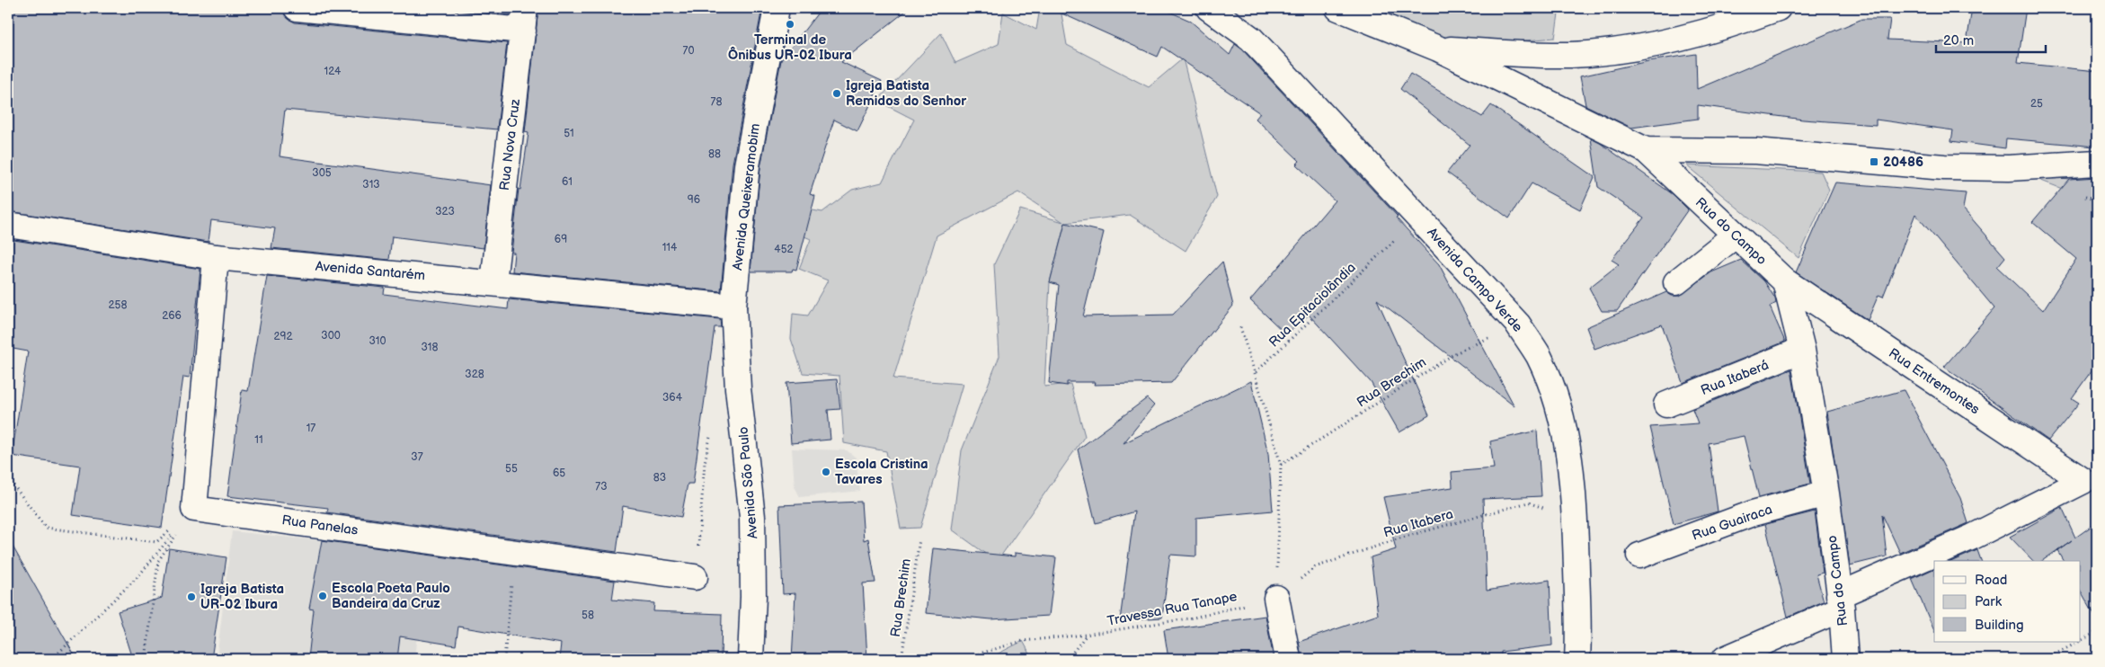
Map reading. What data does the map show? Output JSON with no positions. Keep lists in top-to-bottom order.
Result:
{
  "streets": {
    "street": [
      "Rua Nova Cruz",
      "Avenida Queixeramobim",
      "Rua do Campo",
      "Avenida Santarém",
      "Avenida Campo Verde",
      "Rua Itaberá",
      "Rua Entremontes",
      "Avenida São Paulo",
      "Rua Guairaca",
      "Rua Panelas"
    ],
    "path": [
      "Rua Epitaciolândia",
      "Rua Brechim",
      "Rua Itabera",
      "Travessa Rua Tanape"
    ]
  },
  "crossings": [
    ["Rua Nova Cruz", "Avenida Santarém"],
    ["Avenida Queixeramobim", "Avenida Santarém"],
    ["Avenida Queixeramobim", "Avenida São Paulo"],
    ["Rua do Campo", "Rua Itaberá"],
    ["Rua do Campo", "Rua Entremontes"],
    ["Rua do Campo", "Rua Guairaca"],
    ["Avenida Santarém", "Avenida São Paulo"],
    ["Avenida Campo Verde", "Rua Epitaciolândia"],
    ["Avenida Campo Verde", "Rua Brechim"],
    ["Avenida Campo Verde", "Rua Itabera"],
    ["Rua Itabera", "Travessa Rua Tanape"]
  ],
  "places": {
    "other": [
      "Terminal de Ônibus UR-02 Ibura",
      "Igreja Batista Remidos do Senhor",
      "Escola Cristina Tavares",
      "Escola Poeta Paulo Bandeira da Cruz",
      "Igreja Batista UR-02 Ibura"
    ],
    "transit": ["20486"]
  },
  "house_numbers": [
    "70",
    "124",
    "78",
    "25",
    "51",
    "88",
    "305",
    "61",
    "313",
    "96",
    "323",
    "69",
    "114",
    "452",
    "258",
    "266",
    "300",
    "292",
    "310",
    "318",
    "328",
    "364",
    "17",
    "11",
    "37",
    "55",
    "65",
    "83",
    "73",
    "58"
  ],
  "legend": ["Road", "Park", "Building"],
  "scale_bar": "20 m"
}
